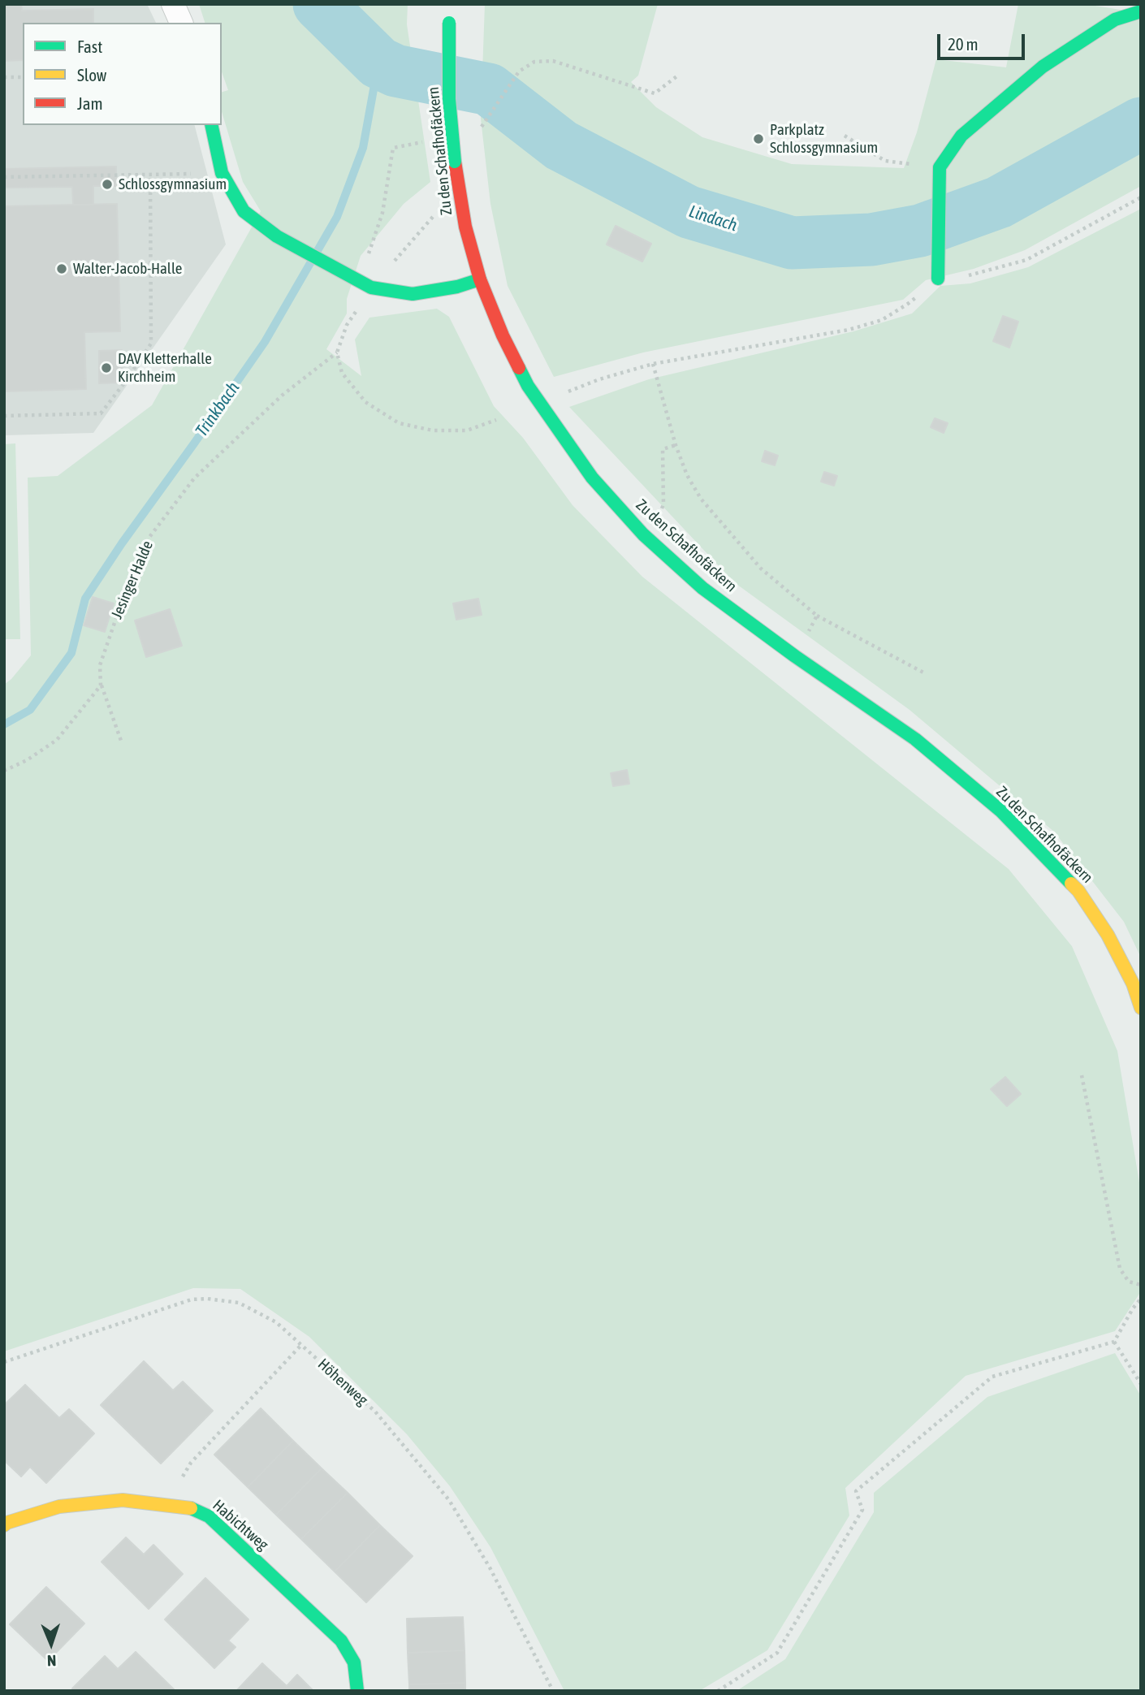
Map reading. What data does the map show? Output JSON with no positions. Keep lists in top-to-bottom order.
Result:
{
  "streets": {
    "street": ["Zu den Schafhofäckern", "Habichtweg"],
    "path": ["Jesinger Halde", "Höhenweg"]
  },
  "water": ["Lindach", "Trinkbach"],
  "places": [
    "Parkplatz Schlossgymnasium",
    "Schlossgymnasium",
    "Walter-Jacob-Halle",
    "DAV Kletterhalle Kirchheim"
  ],
  "legend": ["Fast", "Slow", "Jam"],
  "scale_bar": "20 m",
  "north": "bottom"
}
